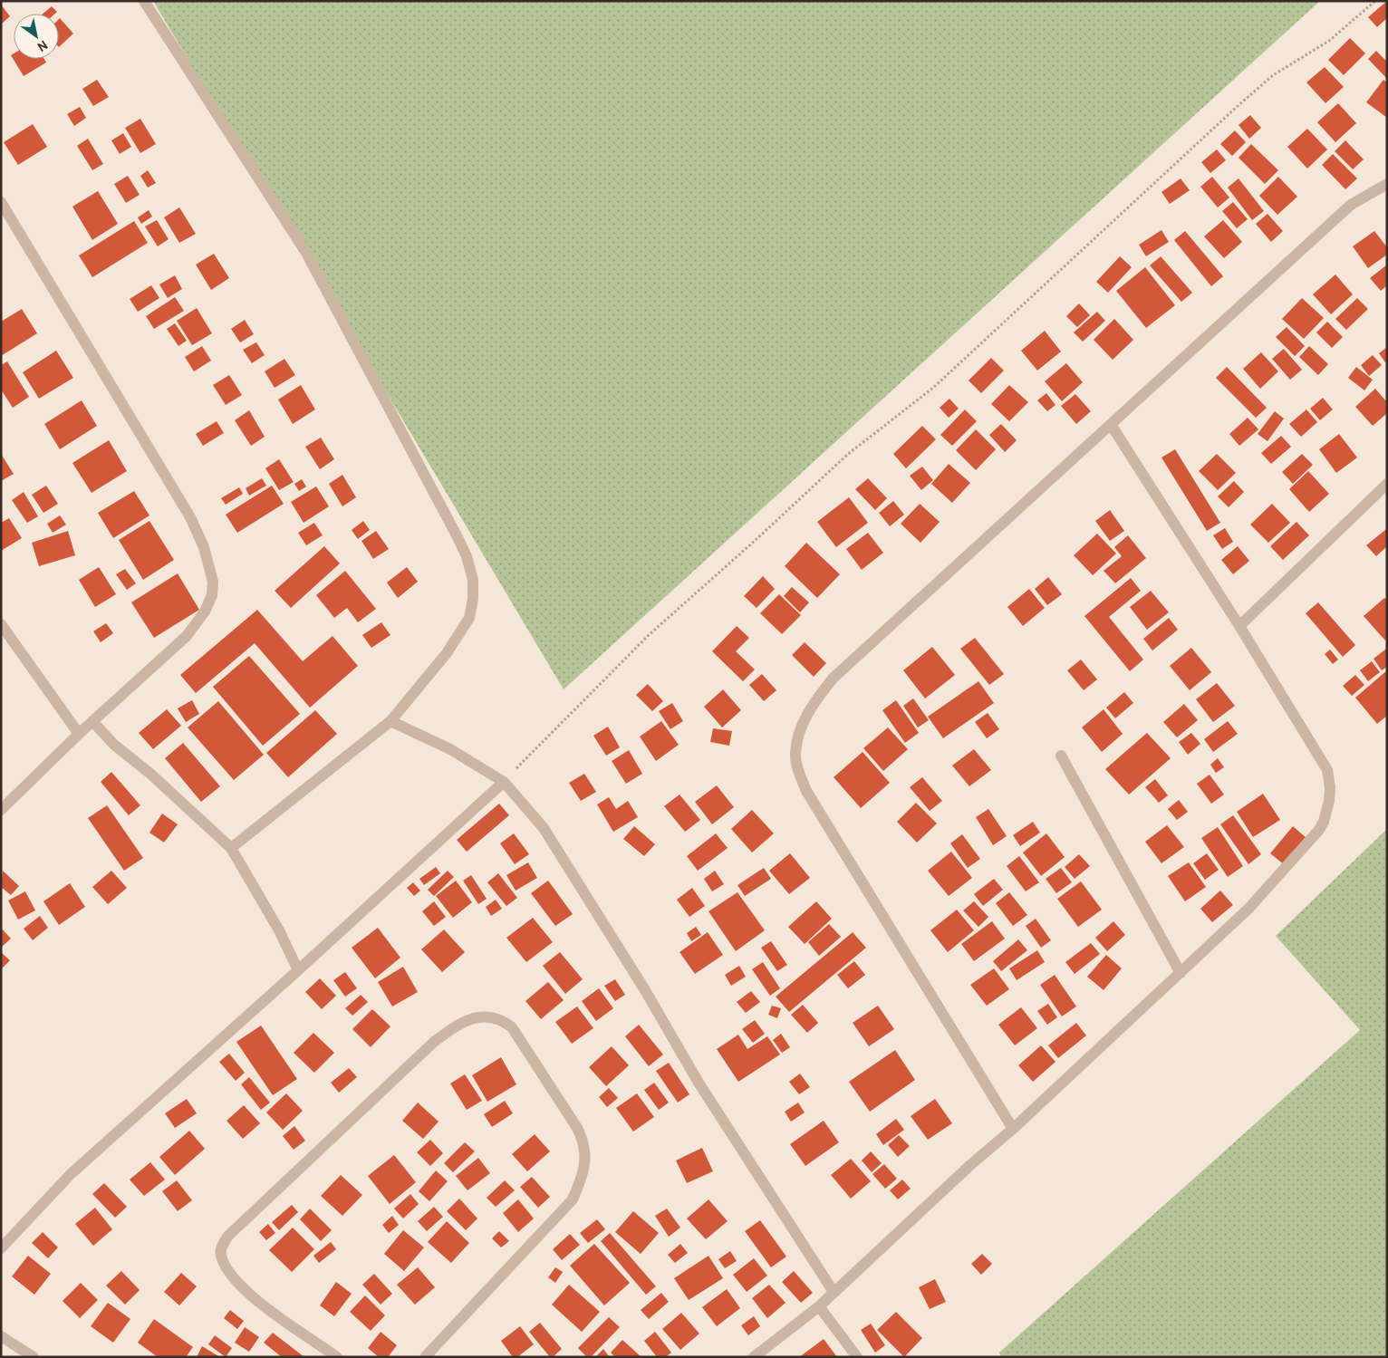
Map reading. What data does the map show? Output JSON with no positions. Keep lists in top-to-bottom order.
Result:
{
  "north": "bottom right"
}
